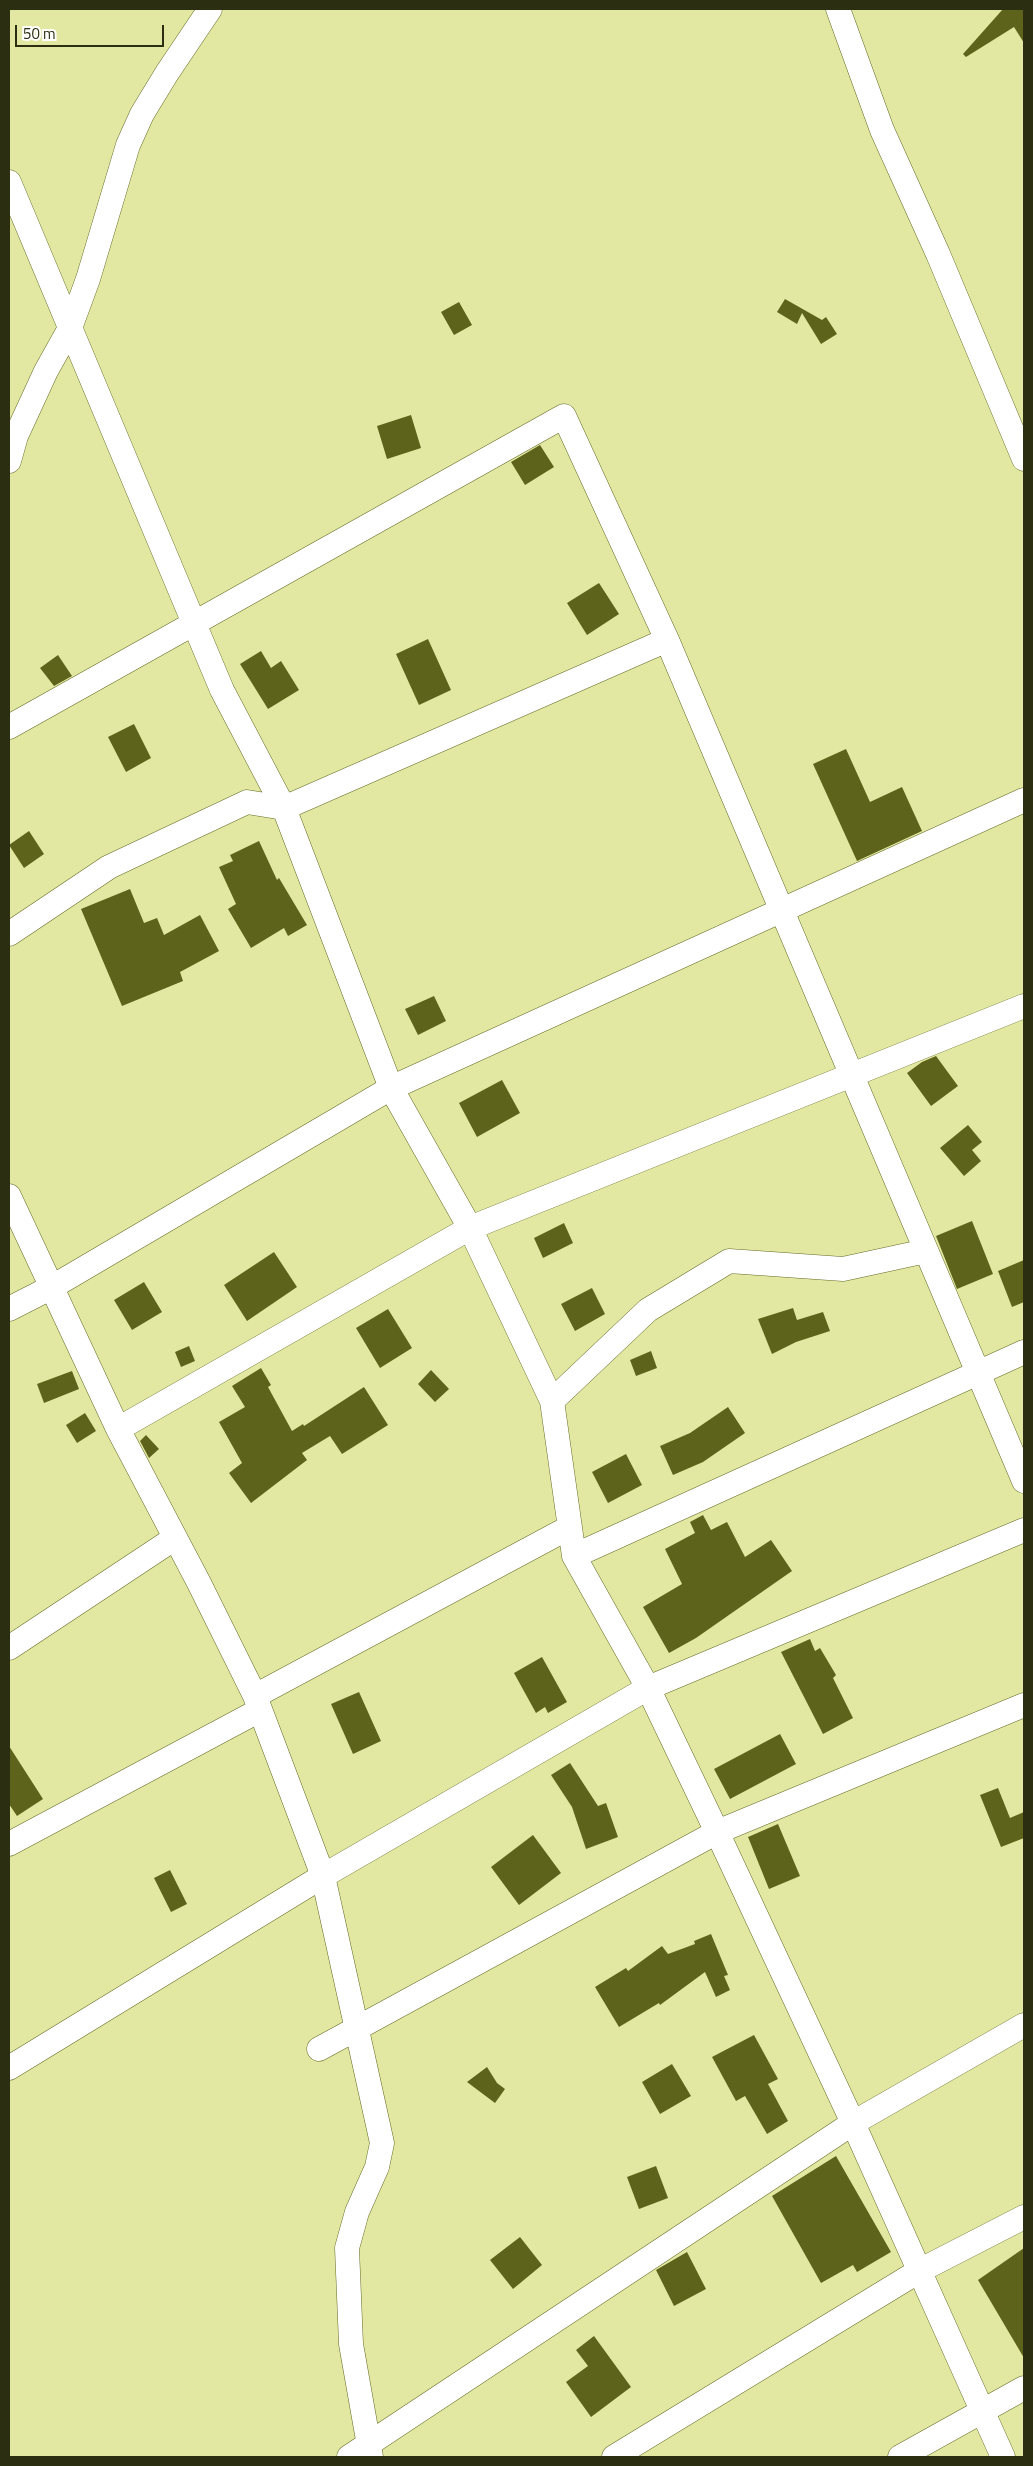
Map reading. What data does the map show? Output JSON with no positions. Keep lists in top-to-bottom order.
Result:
{
  "scale_bar": "50 m"
}
